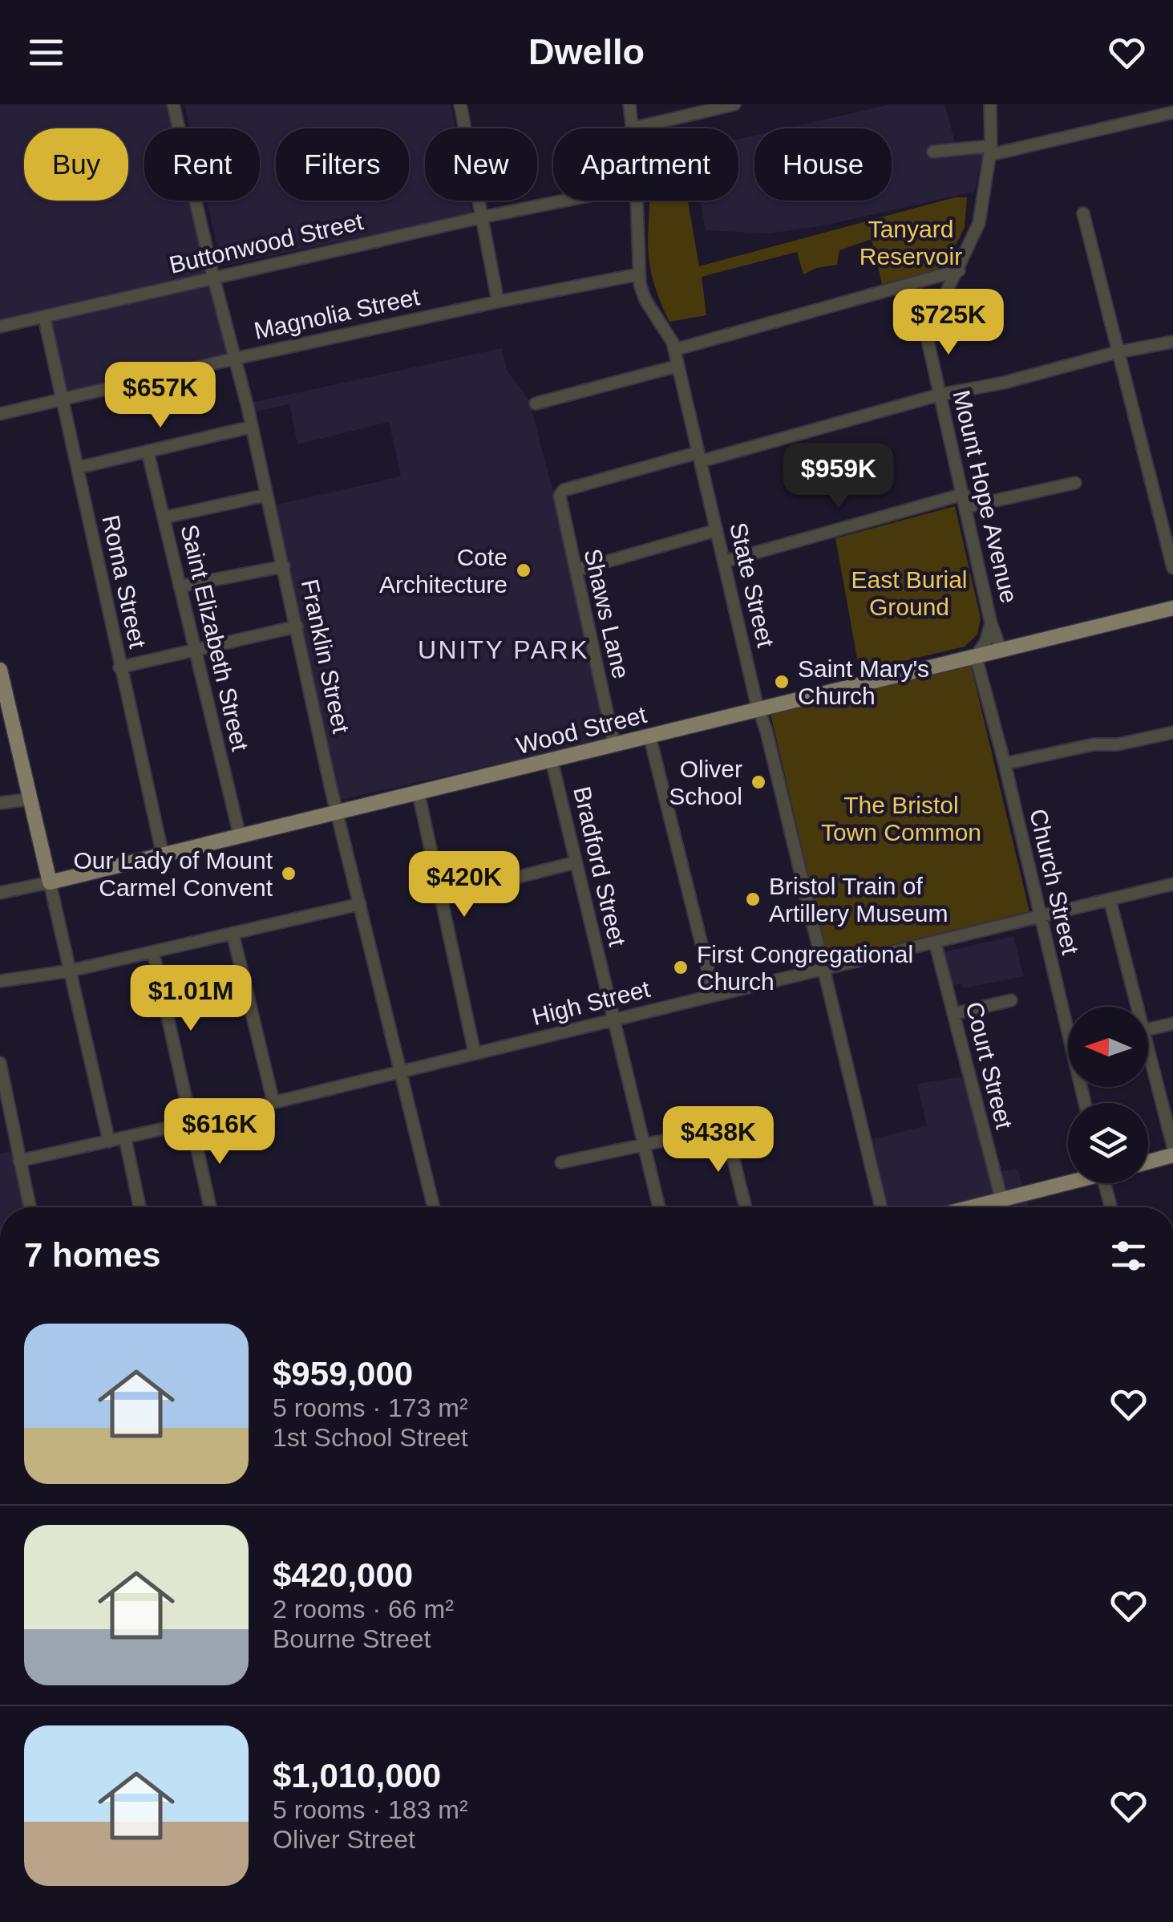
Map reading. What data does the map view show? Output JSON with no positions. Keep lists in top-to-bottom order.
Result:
{
  "streets": {
    "main road": ["Wood Street"],
    "street": [
      "Buttonwood Street",
      "Magnolia Street",
      "Mount Hope Avenue",
      "Roma Street",
      "State Street",
      "Shaws Lane",
      "Saint Elizabeth Street",
      "Franklin Street",
      "Bradford Street",
      "Church Street",
      "High Street",
      "Court Street"
    ]
  },
  "crossings": [
    ["Buttonwood Street", "Roma Street"],
    ["Buttonwood Street", "Franklin Street"],
    ["Magnolia Street", "Roma Street"],
    ["Magnolia Street", "State Street"],
    ["Magnolia Street", "Franklin Street"],
    ["Mount Hope Avenue", "Wood Street"],
    ["Mount Hope Avenue", "Church Street"],
    ["Roma Street", "Wood Street"],
    ["State Street", "Shaws Lane"],
    ["State Street", "Wood Street"],
    ["State Street", "High Street"],
    ["Shaws Lane", "Wood Street"],
    ["Saint Elizabeth Street", "Wood Street"],
    ["Franklin Street", "Wood Street"],
    ["Franklin Street", "High Street"],
    ["Wood Street", "Bradford Street"],
    ["Wood Street", "Church Street"],
    ["Bradford Street", "High Street"],
    ["Church Street", "High Street"],
    ["High Street", "Court Street"]
  ],
  "districts": ["UNITY PARK"],
  "parks": ["Tanyard Reservoir", "East Burial Ground", "The Bristol Town Common"],
  "places": [
    "Cote Architecture",
    "Saint Mary's Church",
    "Oliver School",
    "Our Lady of Mount Carmel Convent",
    "Bristol Train of Artillery Museum",
    "First Congregational Church"
  ],
  "north": "left",
  "page": {
    "header": "Dwello",
    "chip": [
      "Buy",
      "Rent",
      "Filters",
      "New",
      "Apartment",
      "House"
    ],
    "price": [
      "$725K",
      "$657K",
      "$959K",
      "$420K",
      "$1.01M",
      "$616K",
      "$438K"
    ],
    "heading": "7 homes",
    "list": [
      {
        "name": "$959,000",
        "note": "5 rooms · 173 m² · 1st School Street"
      },
      {
        "name": "$420,000",
        "note": "2 rooms · 66 m² · Bourne Street"
      },
      {
        "name": "$1,010,000",
        "note": "5 rooms · 183 m² · Oliver Street"
      }
    ]
  }
}
